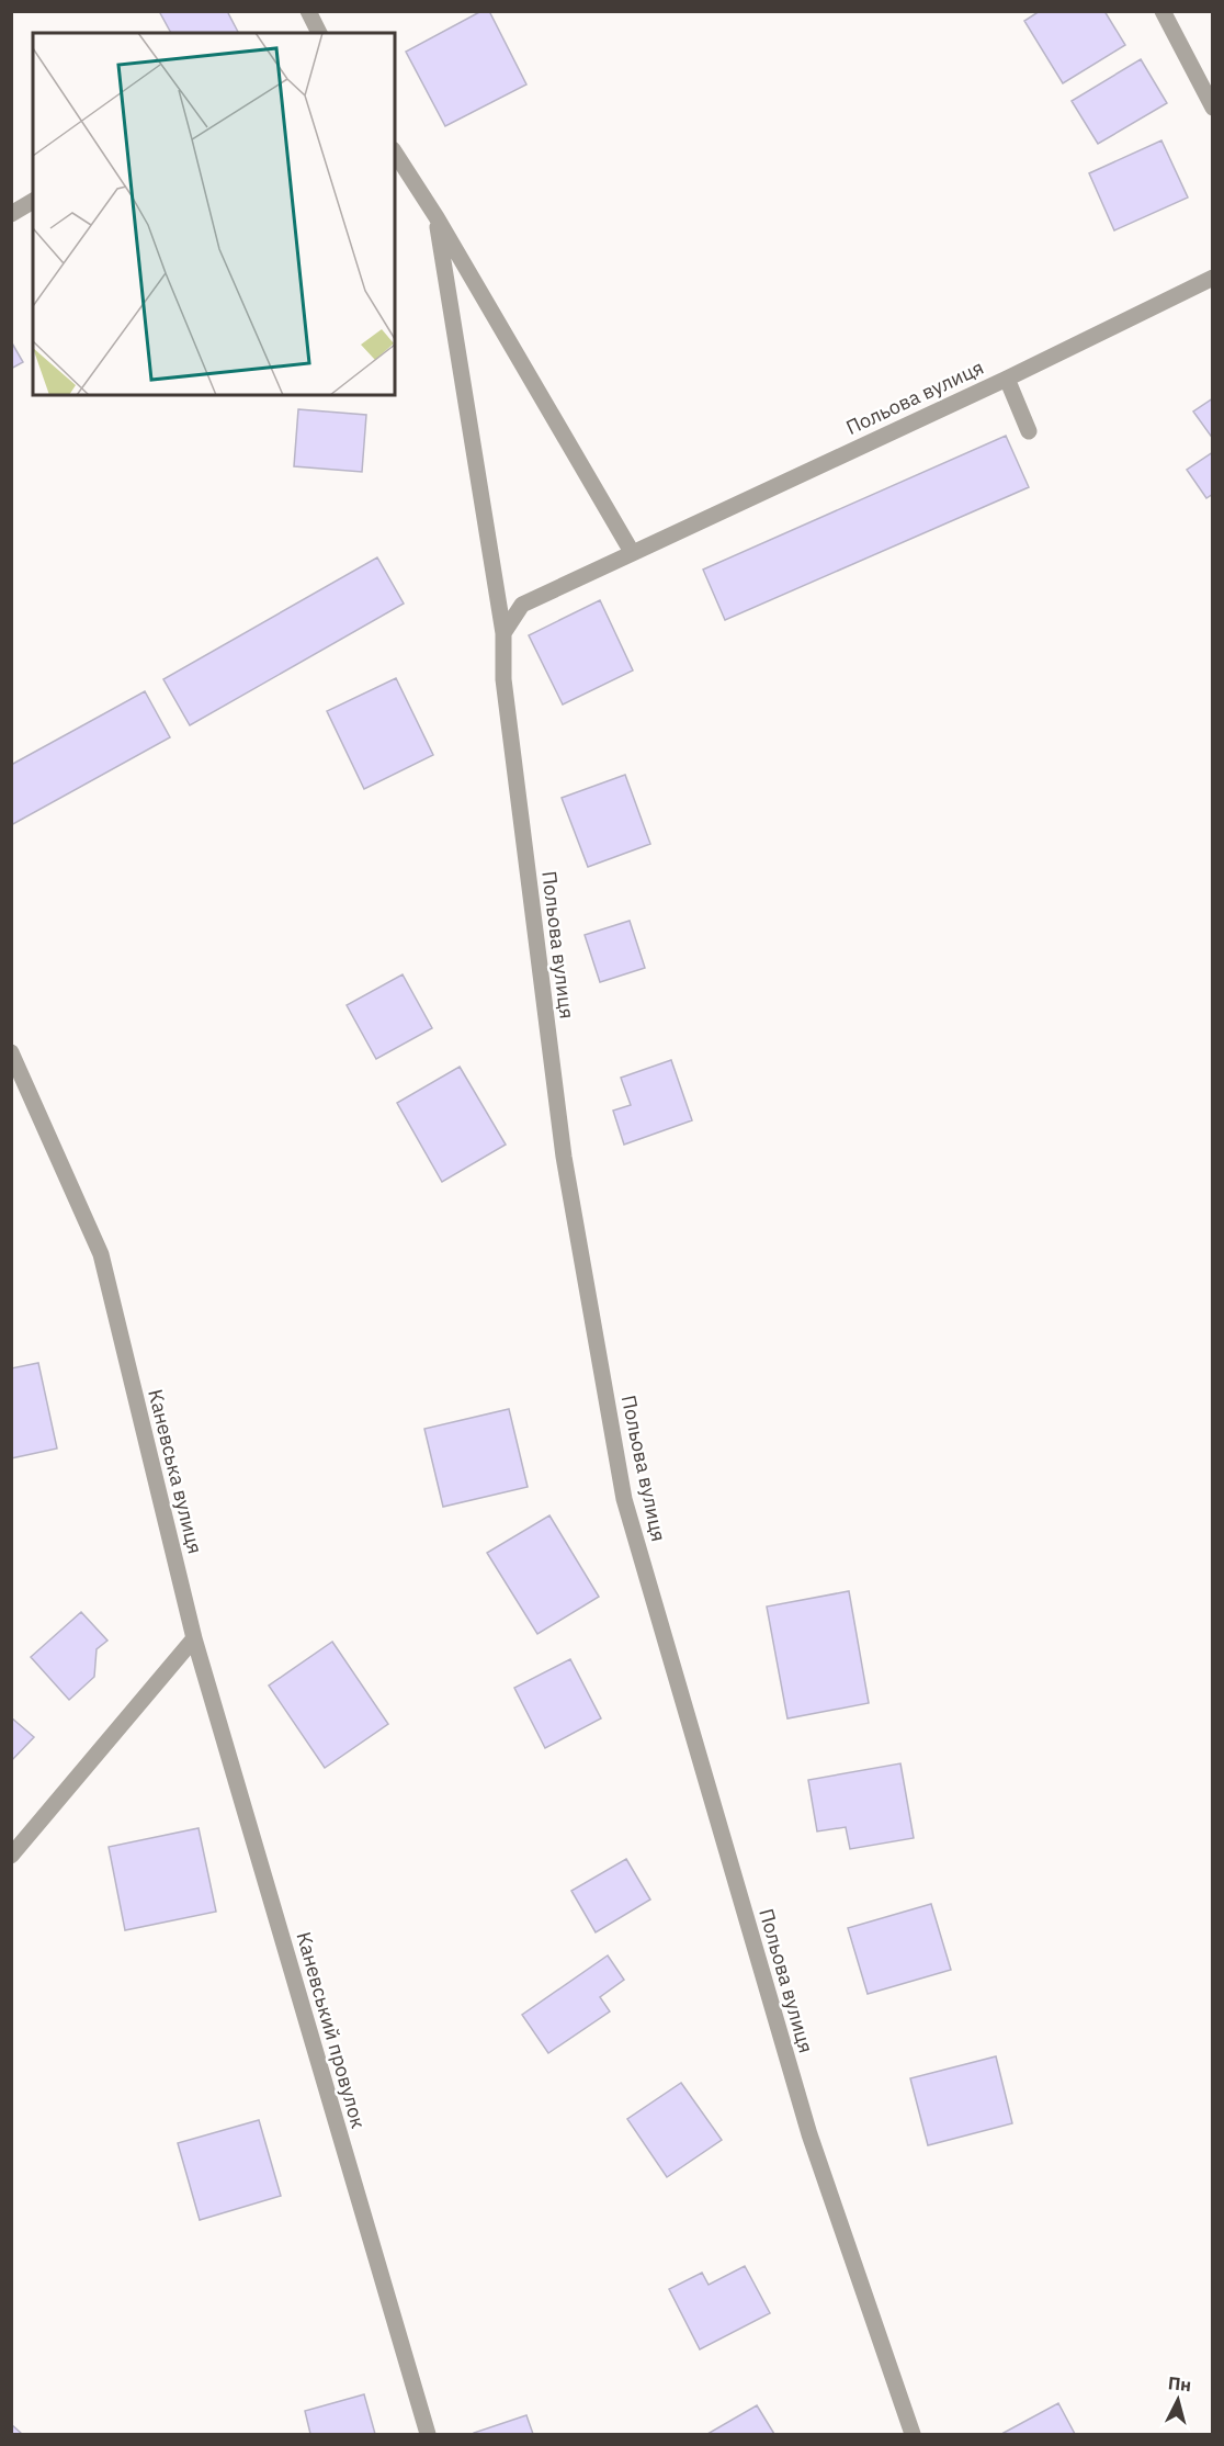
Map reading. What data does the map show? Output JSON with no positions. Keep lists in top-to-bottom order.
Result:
{
  "streets": {
    "street": ["Польова вулиця", "Каневська вулиця", "Каневський провулок"]
  },
  "crossings": [
    ["Каневська вулиця", "Каневський провулок"]
  ],
  "north": "top"
}
